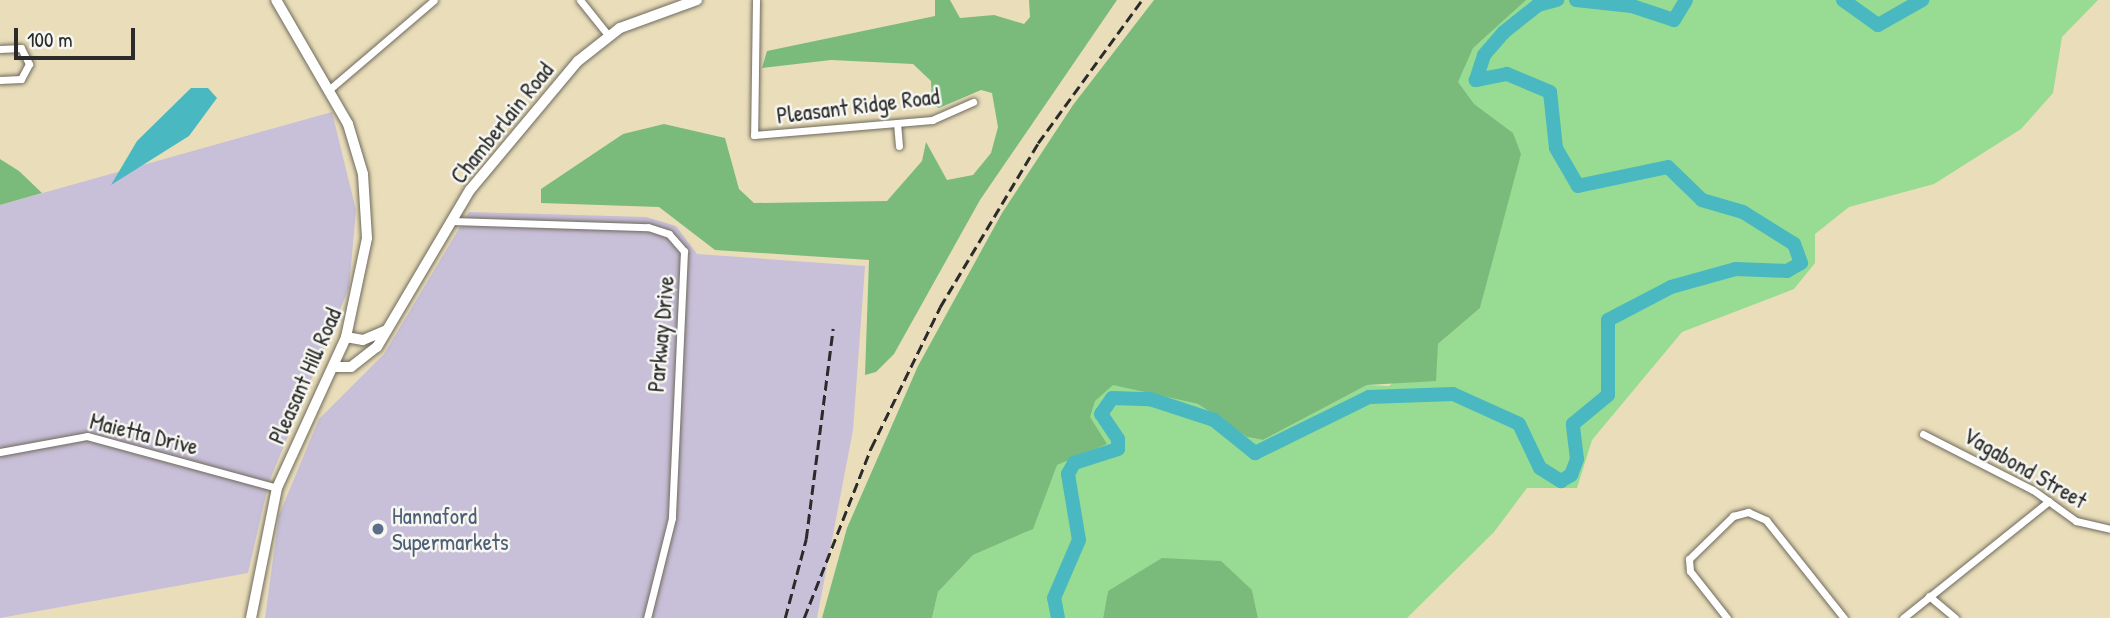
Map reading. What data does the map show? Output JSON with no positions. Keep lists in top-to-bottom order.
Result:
{
  "streets": {
    "street": [
      "Pleasant Ridge Road",
      "Chamberlain Road",
      "Parkway Drive",
      "Pleasant Hill Road",
      "Maietta Drive",
      "Vagabond Street"
    ]
  },
  "crossings": [
    ["Chamberlain Road", "Parkway Drive"],
    ["Chamberlain Road", "Pleasant Hill Road"],
    ["Pleasant Hill Road", "Maietta Drive"]
  ],
  "places": ["Hannaford Supermarkets"],
  "scale_bar": "100 m"
}
